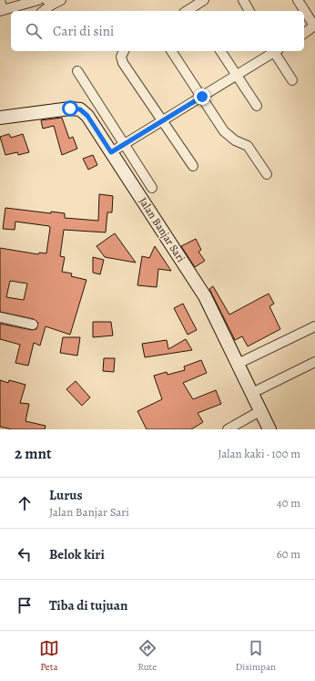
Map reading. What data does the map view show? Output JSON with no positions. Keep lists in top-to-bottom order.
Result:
{
  "streets": {
    "street": ["Jalan Banjar Sari"]
  },
  "page": {
    "search": "Cari di sini",
    "heading": ["2 mnt", "Jalan kaki · 100 m"],
    "list": [
      ["Lurus", "Jalan Banjar Sari", "40 m"],
      ["Belok kiri", "60 m"],
      "Tiba di tujuan"
    ],
    "nav": ["Peta", "Rute", "Disimpan"]
  }
}
